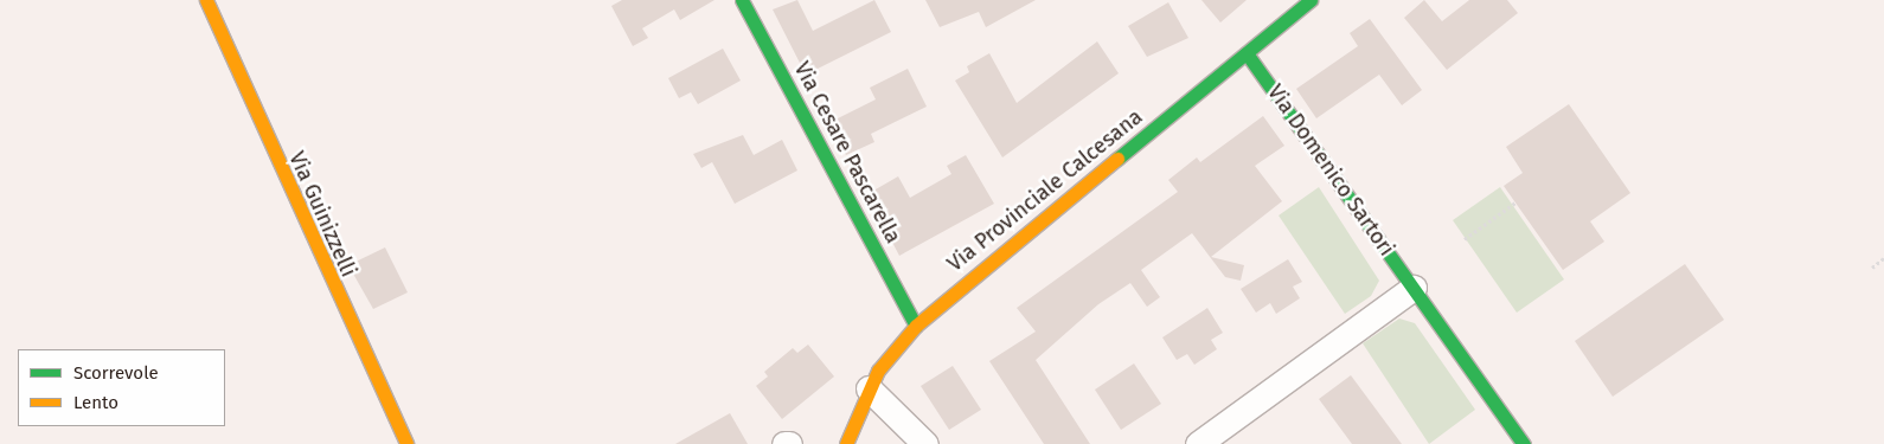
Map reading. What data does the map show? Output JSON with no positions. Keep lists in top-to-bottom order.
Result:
{
  "streets": {
    "street": [
      "Via Cesare Pascarella",
      "Via Domenico Sartori",
      "Via Provinciale Calcesana",
      "Via Guinizzelli"
    ]
  },
  "crossings": [
    ["Via Cesare Pascarella", "Via Provinciale Calcesana"],
    ["Via Domenico Sartori", "Via Provinciale Calcesana"]
  ],
  "legend": ["Scorrevole", "Lento"]
}
